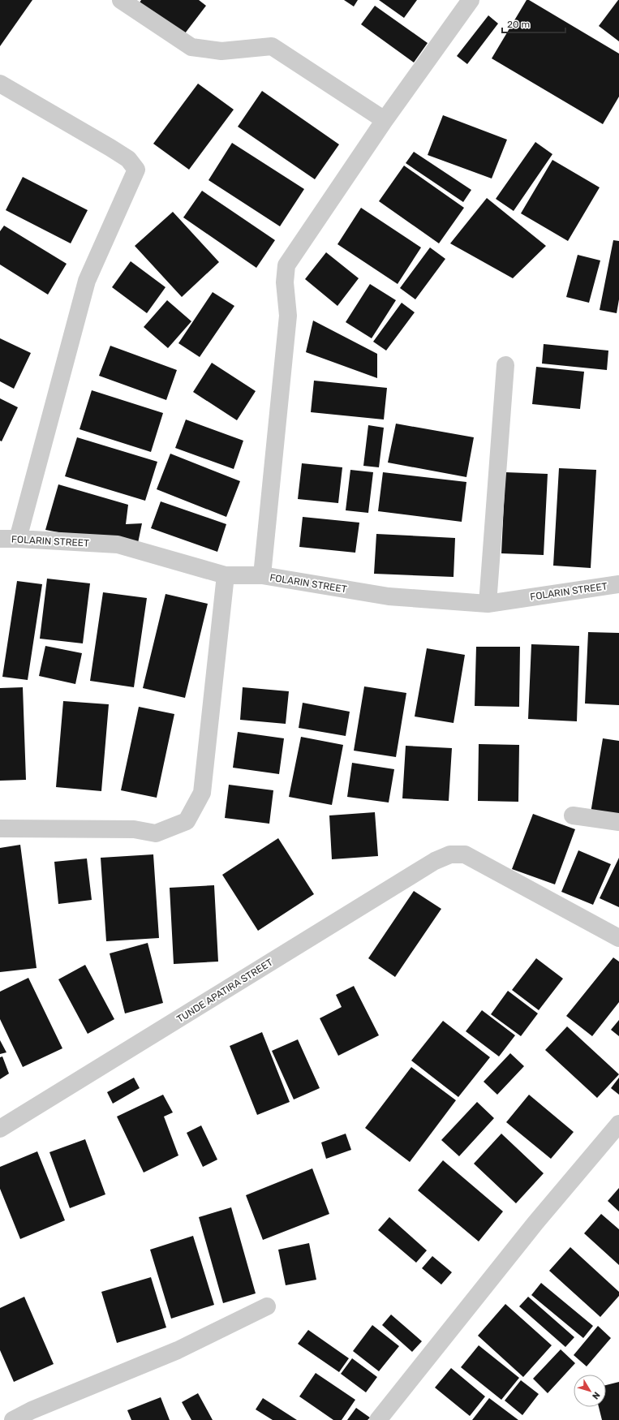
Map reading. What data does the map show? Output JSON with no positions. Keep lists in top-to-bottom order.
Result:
{
  "streets": {
    "street": ["FOLARIN STREET", "TUNDE APATIRA STREET"]
  },
  "scale_bar": "20 m",
  "north": "bottom right"
}
